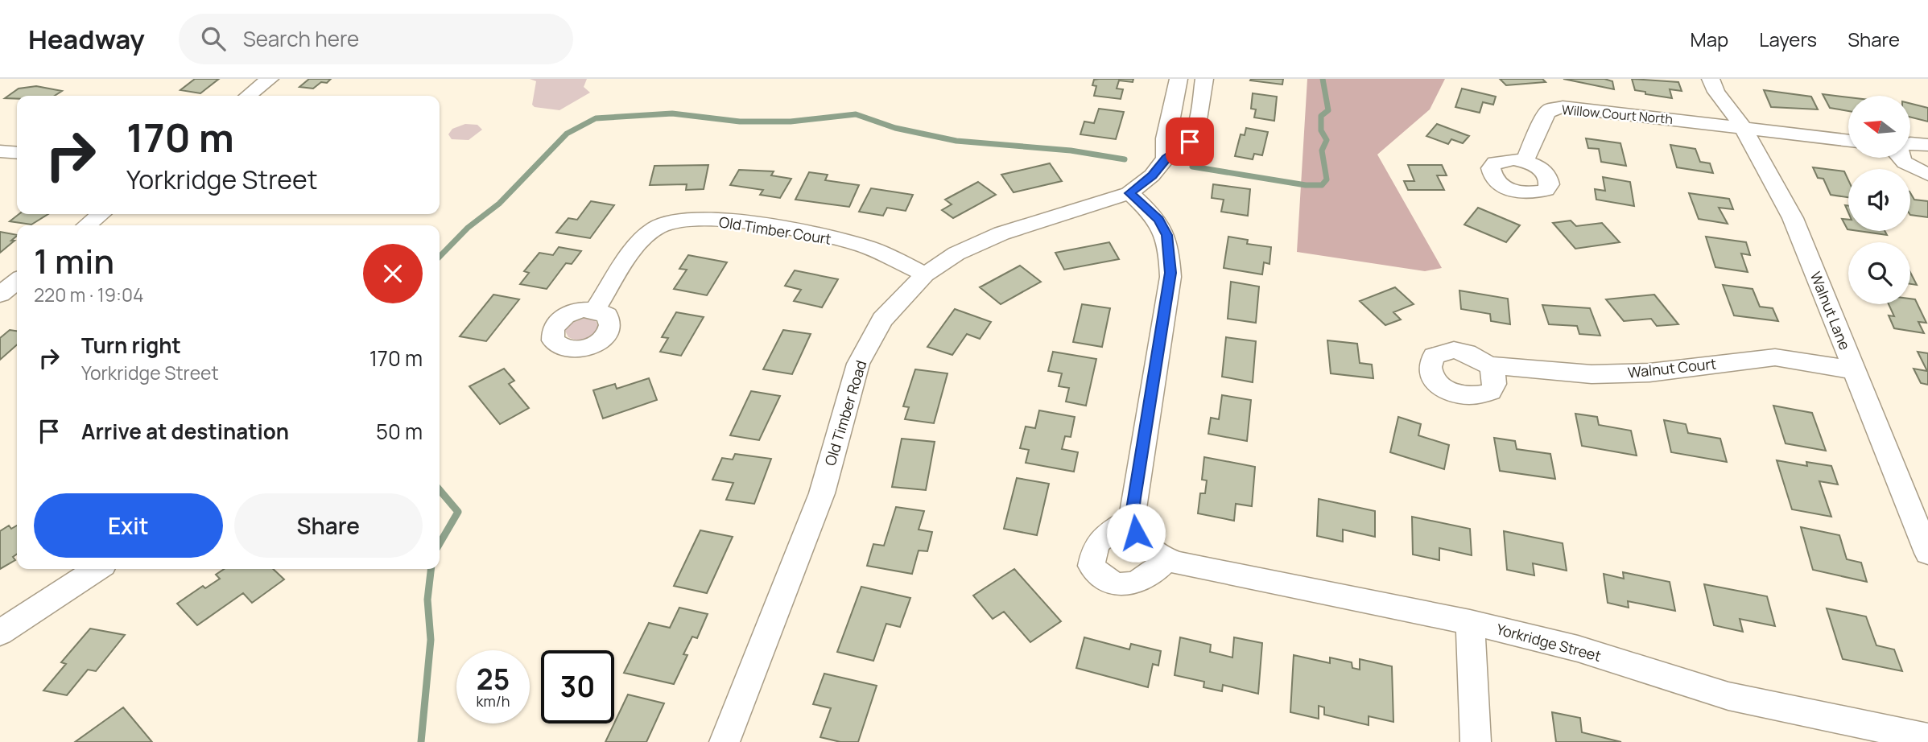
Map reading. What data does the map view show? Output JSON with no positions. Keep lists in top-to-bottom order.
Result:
{
  "streets": {
    "street": [
      "Willow Court North",
      "Old Timber Court",
      "Walnut Lane",
      "Walnut Court",
      "Old Timber Road",
      "Yorkridge Street"
    ]
  },
  "crossings": [
    ["Willow Court North", "Walnut Lane"],
    ["Old Timber Court", "Old Timber Road"],
    ["Walnut Lane", "Walnut Court"]
  ],
  "north": "left",
  "page": {
    "header": "Headway",
    "search": "Search here",
    "nav": ["Map", "Layers", "Share"],
    "turn": ["170 m", "Yorkridge Street"],
    "heading": ["1 min", "220 m · 19:04"],
    "list": [
      {
        "name": "Turn right",
        "note": "Yorkridge Street",
        "value": "170 m"
      },
      {
        "name": "Arrive at destination",
        "value": "50 m"
      }
    ],
    "buttons": ["Exit", "Share"],
    "speed": "25 km/h",
    "limit": "30"
  }
}
